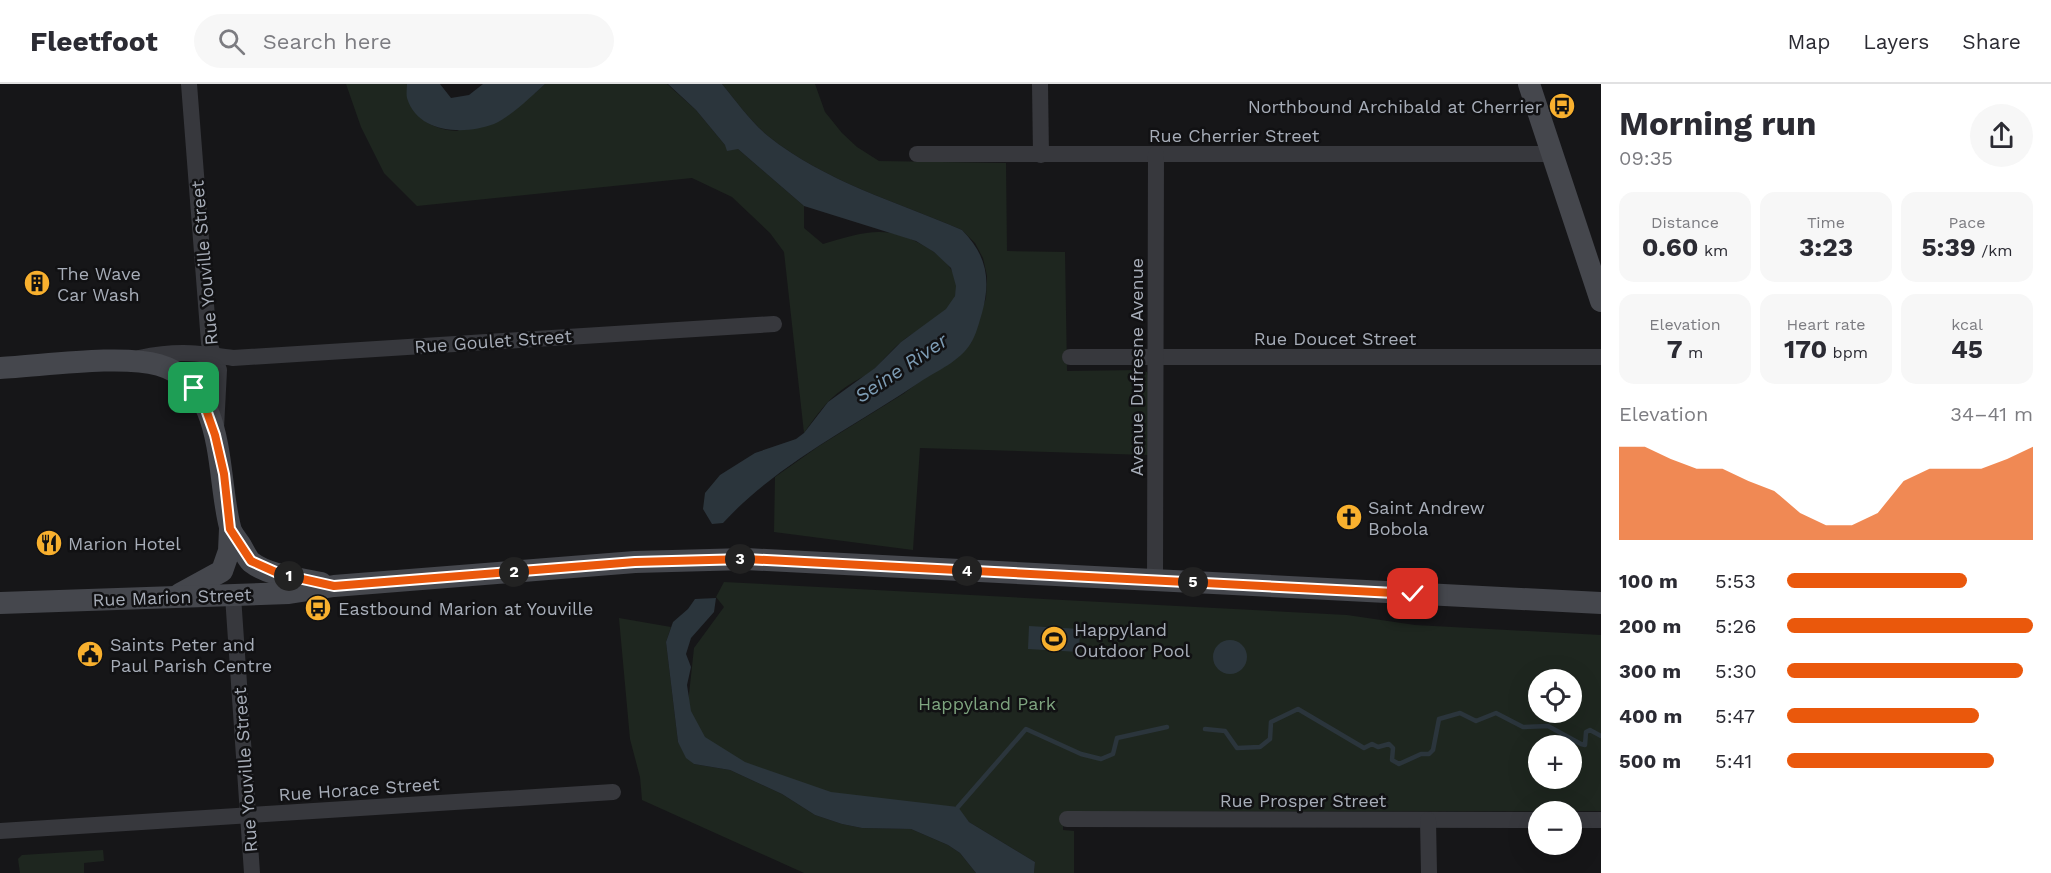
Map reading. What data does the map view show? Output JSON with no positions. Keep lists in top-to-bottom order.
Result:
{
  "streets": {
    "main road": ["Rue Youville Street", "Rue Marion Street"],
    "street": [
      "Rue Cherrier Street",
      "Rue Doucet Street",
      "Rue Goulet Street",
      "Avenue Dufresne Avenue",
      "Rue Horace Street",
      "Rue Prosper Street"
    ]
  },
  "crossings": [
    ["Rue Cherrier Street", "Avenue Dufresne Avenue"],
    ["Rue Youville Street", "Rue Goulet Street"],
    ["Rue Youville Street", "Rue Marion Street"],
    ["Rue Youville Street", "Rue Horace Street"],
    ["Rue Doucet Street", "Avenue Dufresne Avenue"],
    ["Avenue Dufresne Avenue", "Rue Marion Street"]
  ],
  "water": ["Seine River"],
  "parks": ["Happyland Park"],
  "places": {
    "bus stop": ["Northbound Archibald at Cherrier", "Eastbound Marion at Youville"],
    "building": ["The Wave Car Wash"],
    "church": ["Saint Andrew Bobola"],
    "restaurant": ["Marion Hotel"],
    "sports": ["Happyland Outdoor Pool"],
    "public building": ["Saints Peter and Paul Parish Centre"]
  },
  "page": {
    "header": "Fleetfoot",
    "search": "Search here",
    "nav": ["Map", "Layers", "Share"],
    "heading": ["Morning run", "09:35"],
    "stats": [
      ["Distance", "0.60 km"],
      ["Time", "3:23"],
      ["Pace", "5:39 /km"],
      ["Elevation", "7 m"],
      ["Heart rate", "170 bpm"],
      ["kcal", "45"]
    ],
    "chart": ["Elevation", "34–41 m"],
    "pins": [
      "3",
      "4",
      "2",
      "1",
      "5"
    ],
    "list": [
      {
        "name": "100 m",
        "note": "5:53"
      },
      {
        "name": "200 m",
        "note": "5:26"
      },
      {
        "name": "300 m",
        "note": "5:30"
      },
      {
        "name": "400 m",
        "note": "5:47"
      },
      {
        "name": "500 m",
        "note": "5:41"
      }
    ],
    "map_buttons": ["+", "−"]
  }
}
